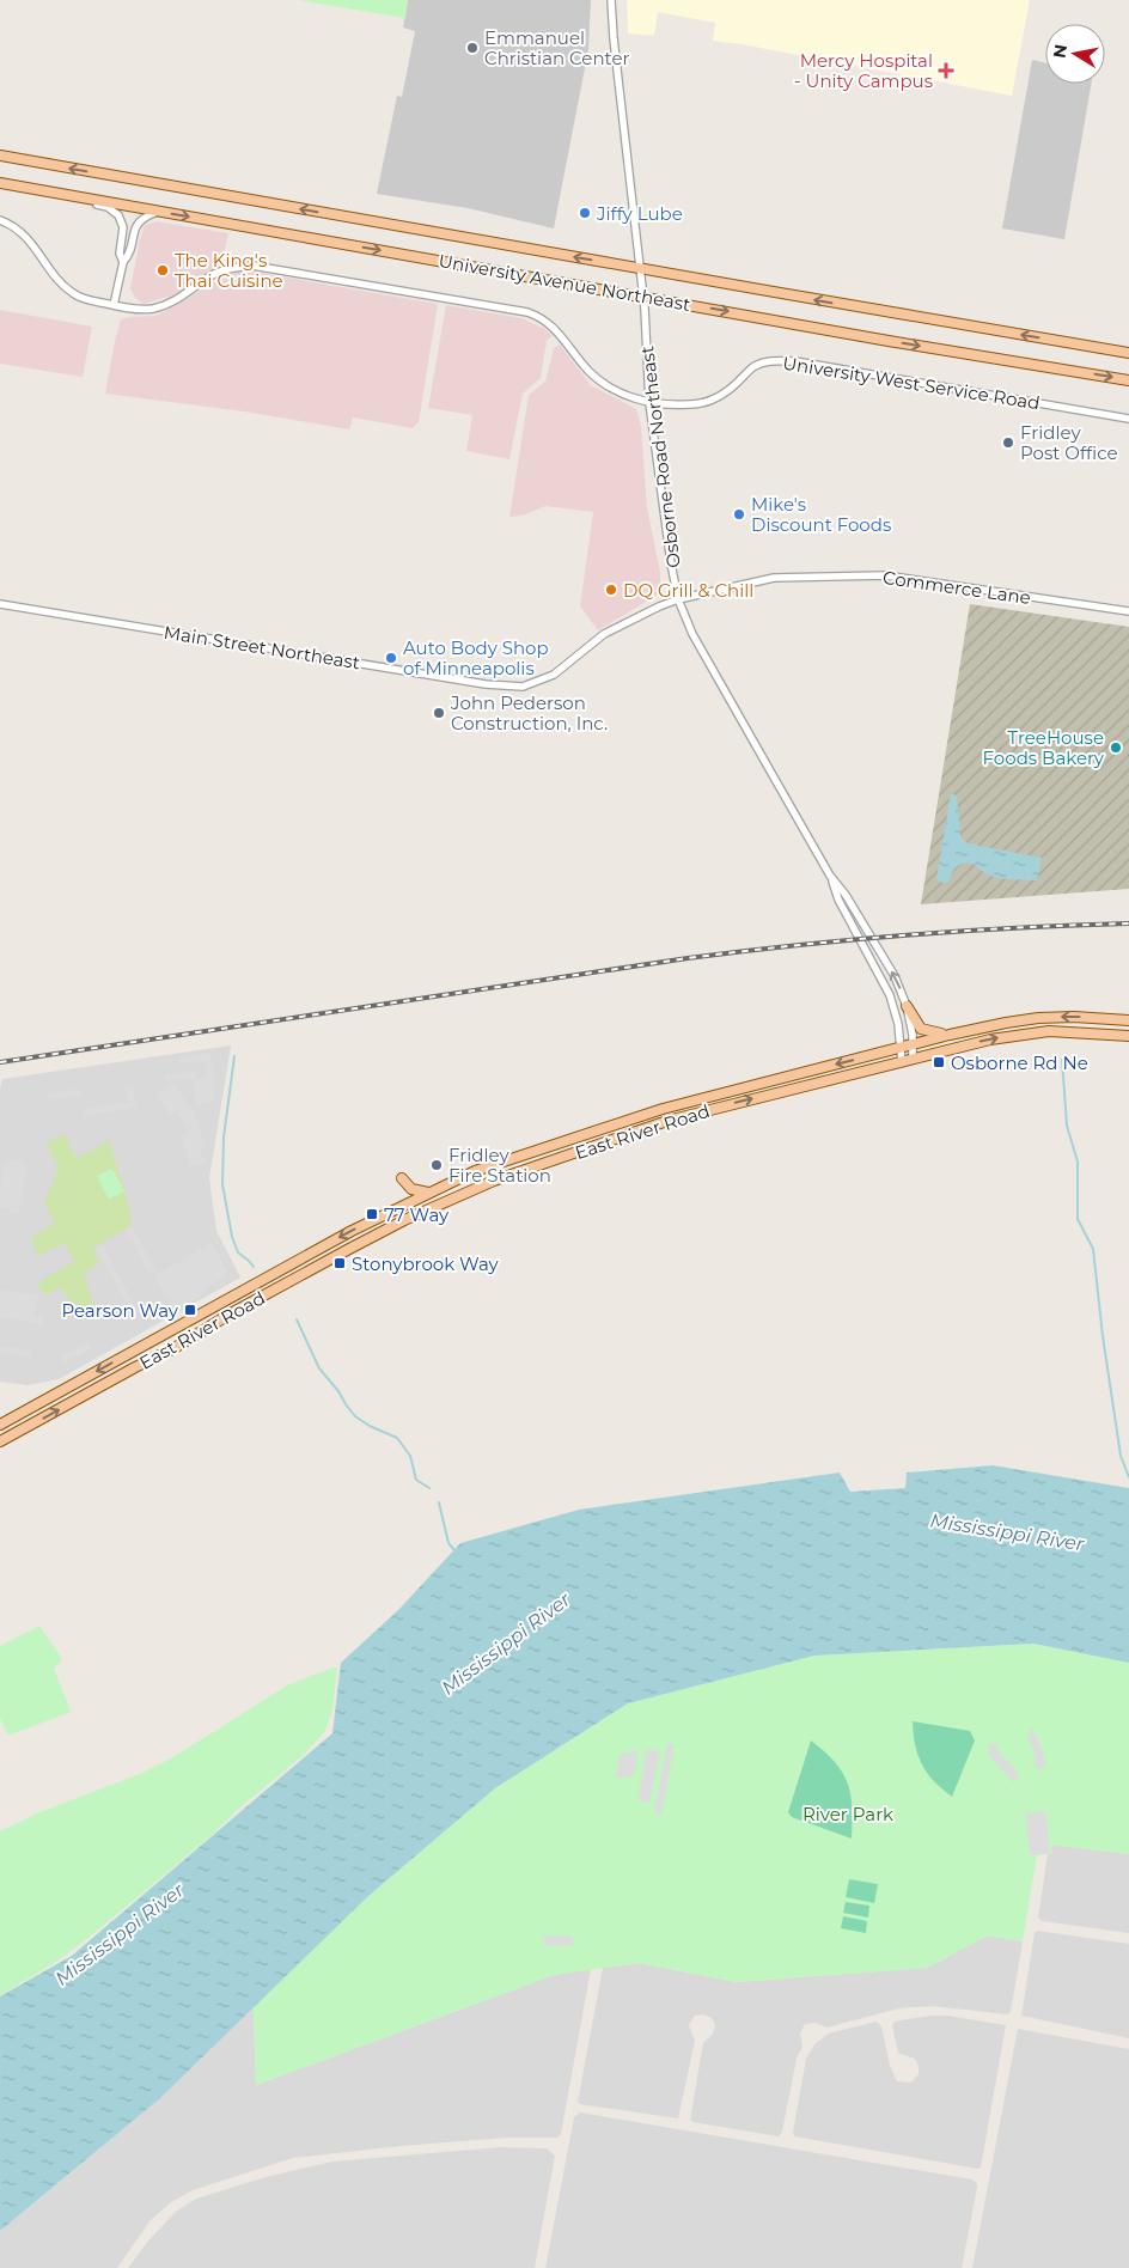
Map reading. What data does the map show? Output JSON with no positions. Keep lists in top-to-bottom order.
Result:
{
  "streets": {
    "main road": ["University Avenue Northeast", "East River Road"],
    "street": [
      "University West Service Road",
      "Osborne Road Northeast",
      "Commerce Lane",
      "Main Street Northeast"
    ]
  },
  "crossings": [
    ["University Avenue Northeast", "Osborne Road Northeast"],
    ["University West Service Road", "Osborne Road Northeast"],
    ["Osborne Road Northeast", "Commerce Lane"],
    ["Osborne Road Northeast", "Main Street Northeast"],
    ["Osborne Road Northeast", "East River Road"],
    ["Commerce Lane", "Main Street Northeast"]
  ],
  "water": ["Mississippi River"],
  "parks": ["River Park"],
  "places": {
    "other": [
      "Emmanuel Christian Center",
      "Jiffy Lube",
      "The King's Thai Cuisine",
      "Fridley Post Office",
      "Mike's Discount Foods",
      "DQ Grill & Chill",
      "Auto Body Shop of Minneapolis",
      "John Pederson Construction, Inc.",
      "TreeHouse Foods Bakery",
      "Fridley Fire Station"
    ],
    "health": ["Mercy Hospital - Unity Campus"],
    "transit": [
      "Osborne Rd Ne",
      "77 Way",
      "Stonybrook Way",
      "Pearson Way"
    ]
  },
  "north": "left"
}
